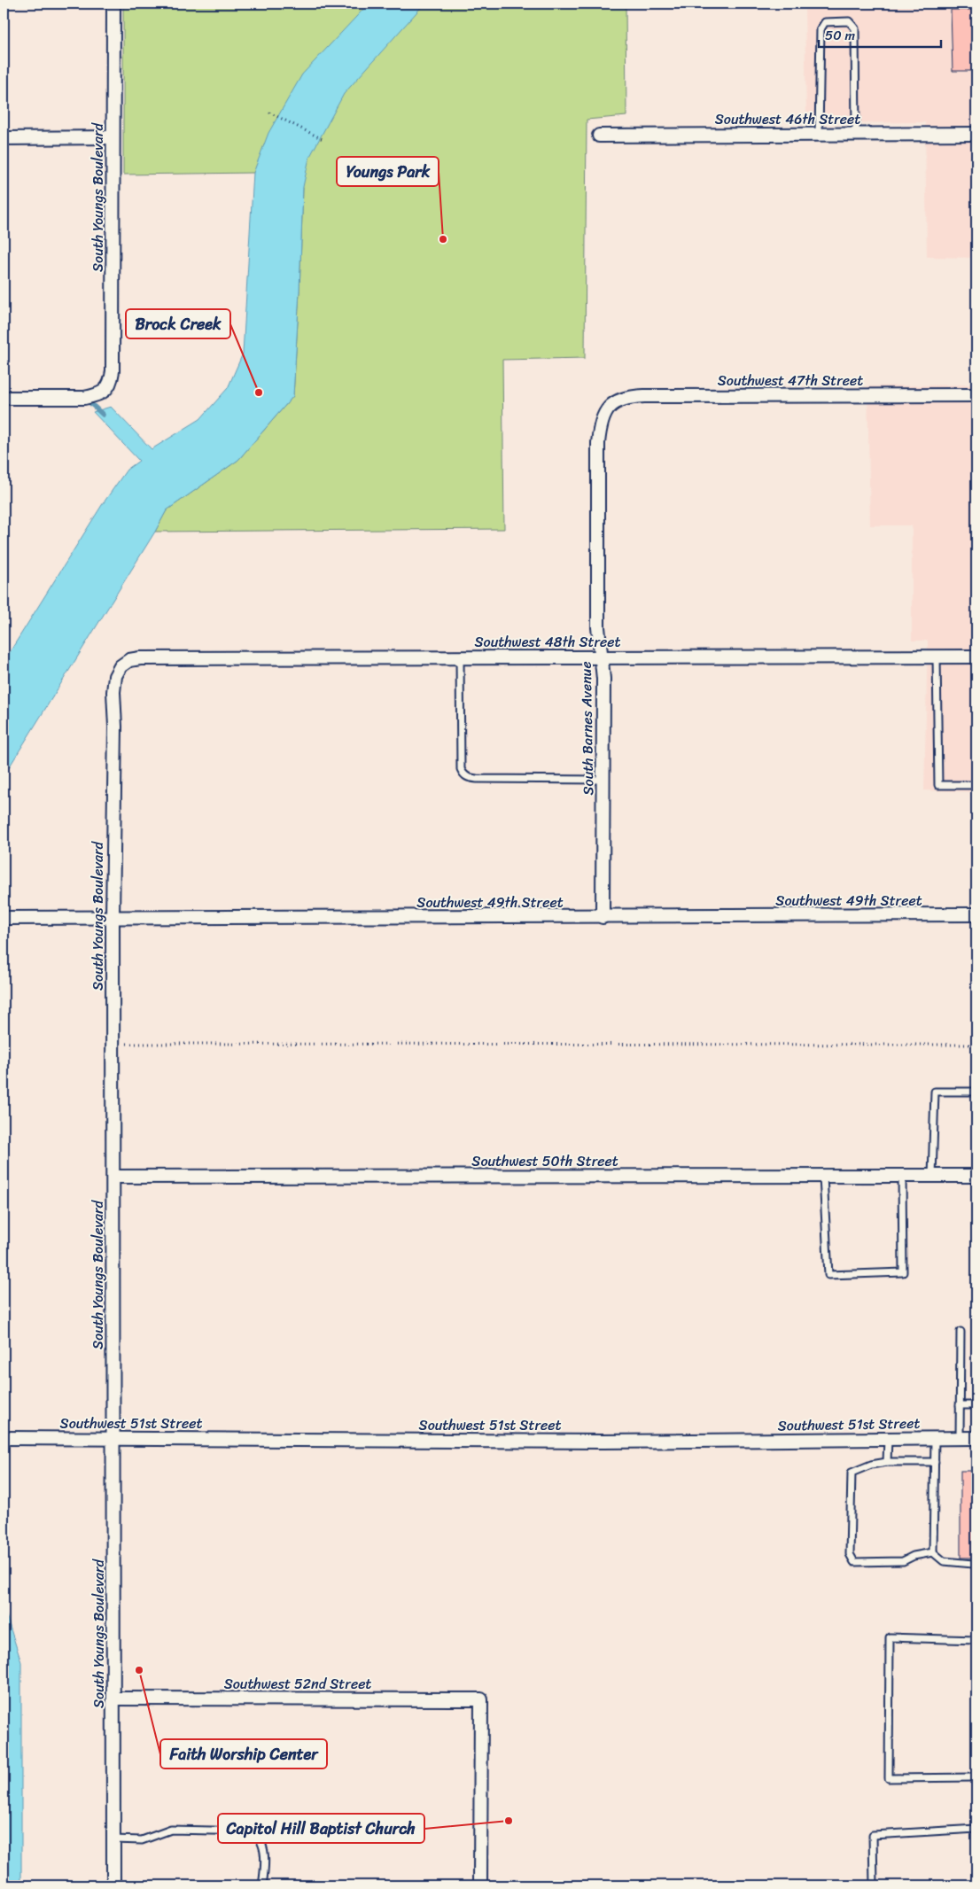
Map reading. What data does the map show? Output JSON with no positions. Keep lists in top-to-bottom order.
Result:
{
  "streets": {
    "street": [
      "Southwest 46th Street",
      "South Youngs Boulevard",
      "Southwest 47th Street",
      "Southwest 48th Street",
      "South Barnes Avenue",
      "Southwest 49th Street",
      "Southwest 50th Street",
      "Southwest 51st Street",
      "Southwest 52nd Street"
    ]
  },
  "crossings": [
    ["South Youngs Boulevard", "Southwest 48th Street"],
    ["South Youngs Boulevard", "Southwest 49th Street"],
    ["South Youngs Boulevard", "Southwest 50th Street"],
    ["South Youngs Boulevard", "Southwest 51st Street"],
    ["South Youngs Boulevard", "Southwest 52nd Street"],
    ["Southwest 47th Street", "South Barnes Avenue"],
    ["Southwest 48th Street", "South Barnes Avenue"],
    ["South Barnes Avenue", "Southwest 49th Street"]
  ],
  "places": [
    "Youngs Park",
    "Brock Creek",
    "Faith Worship Center",
    "Capitol Hill Baptist Church"
  ],
  "scale_bar": "50 m"
}
